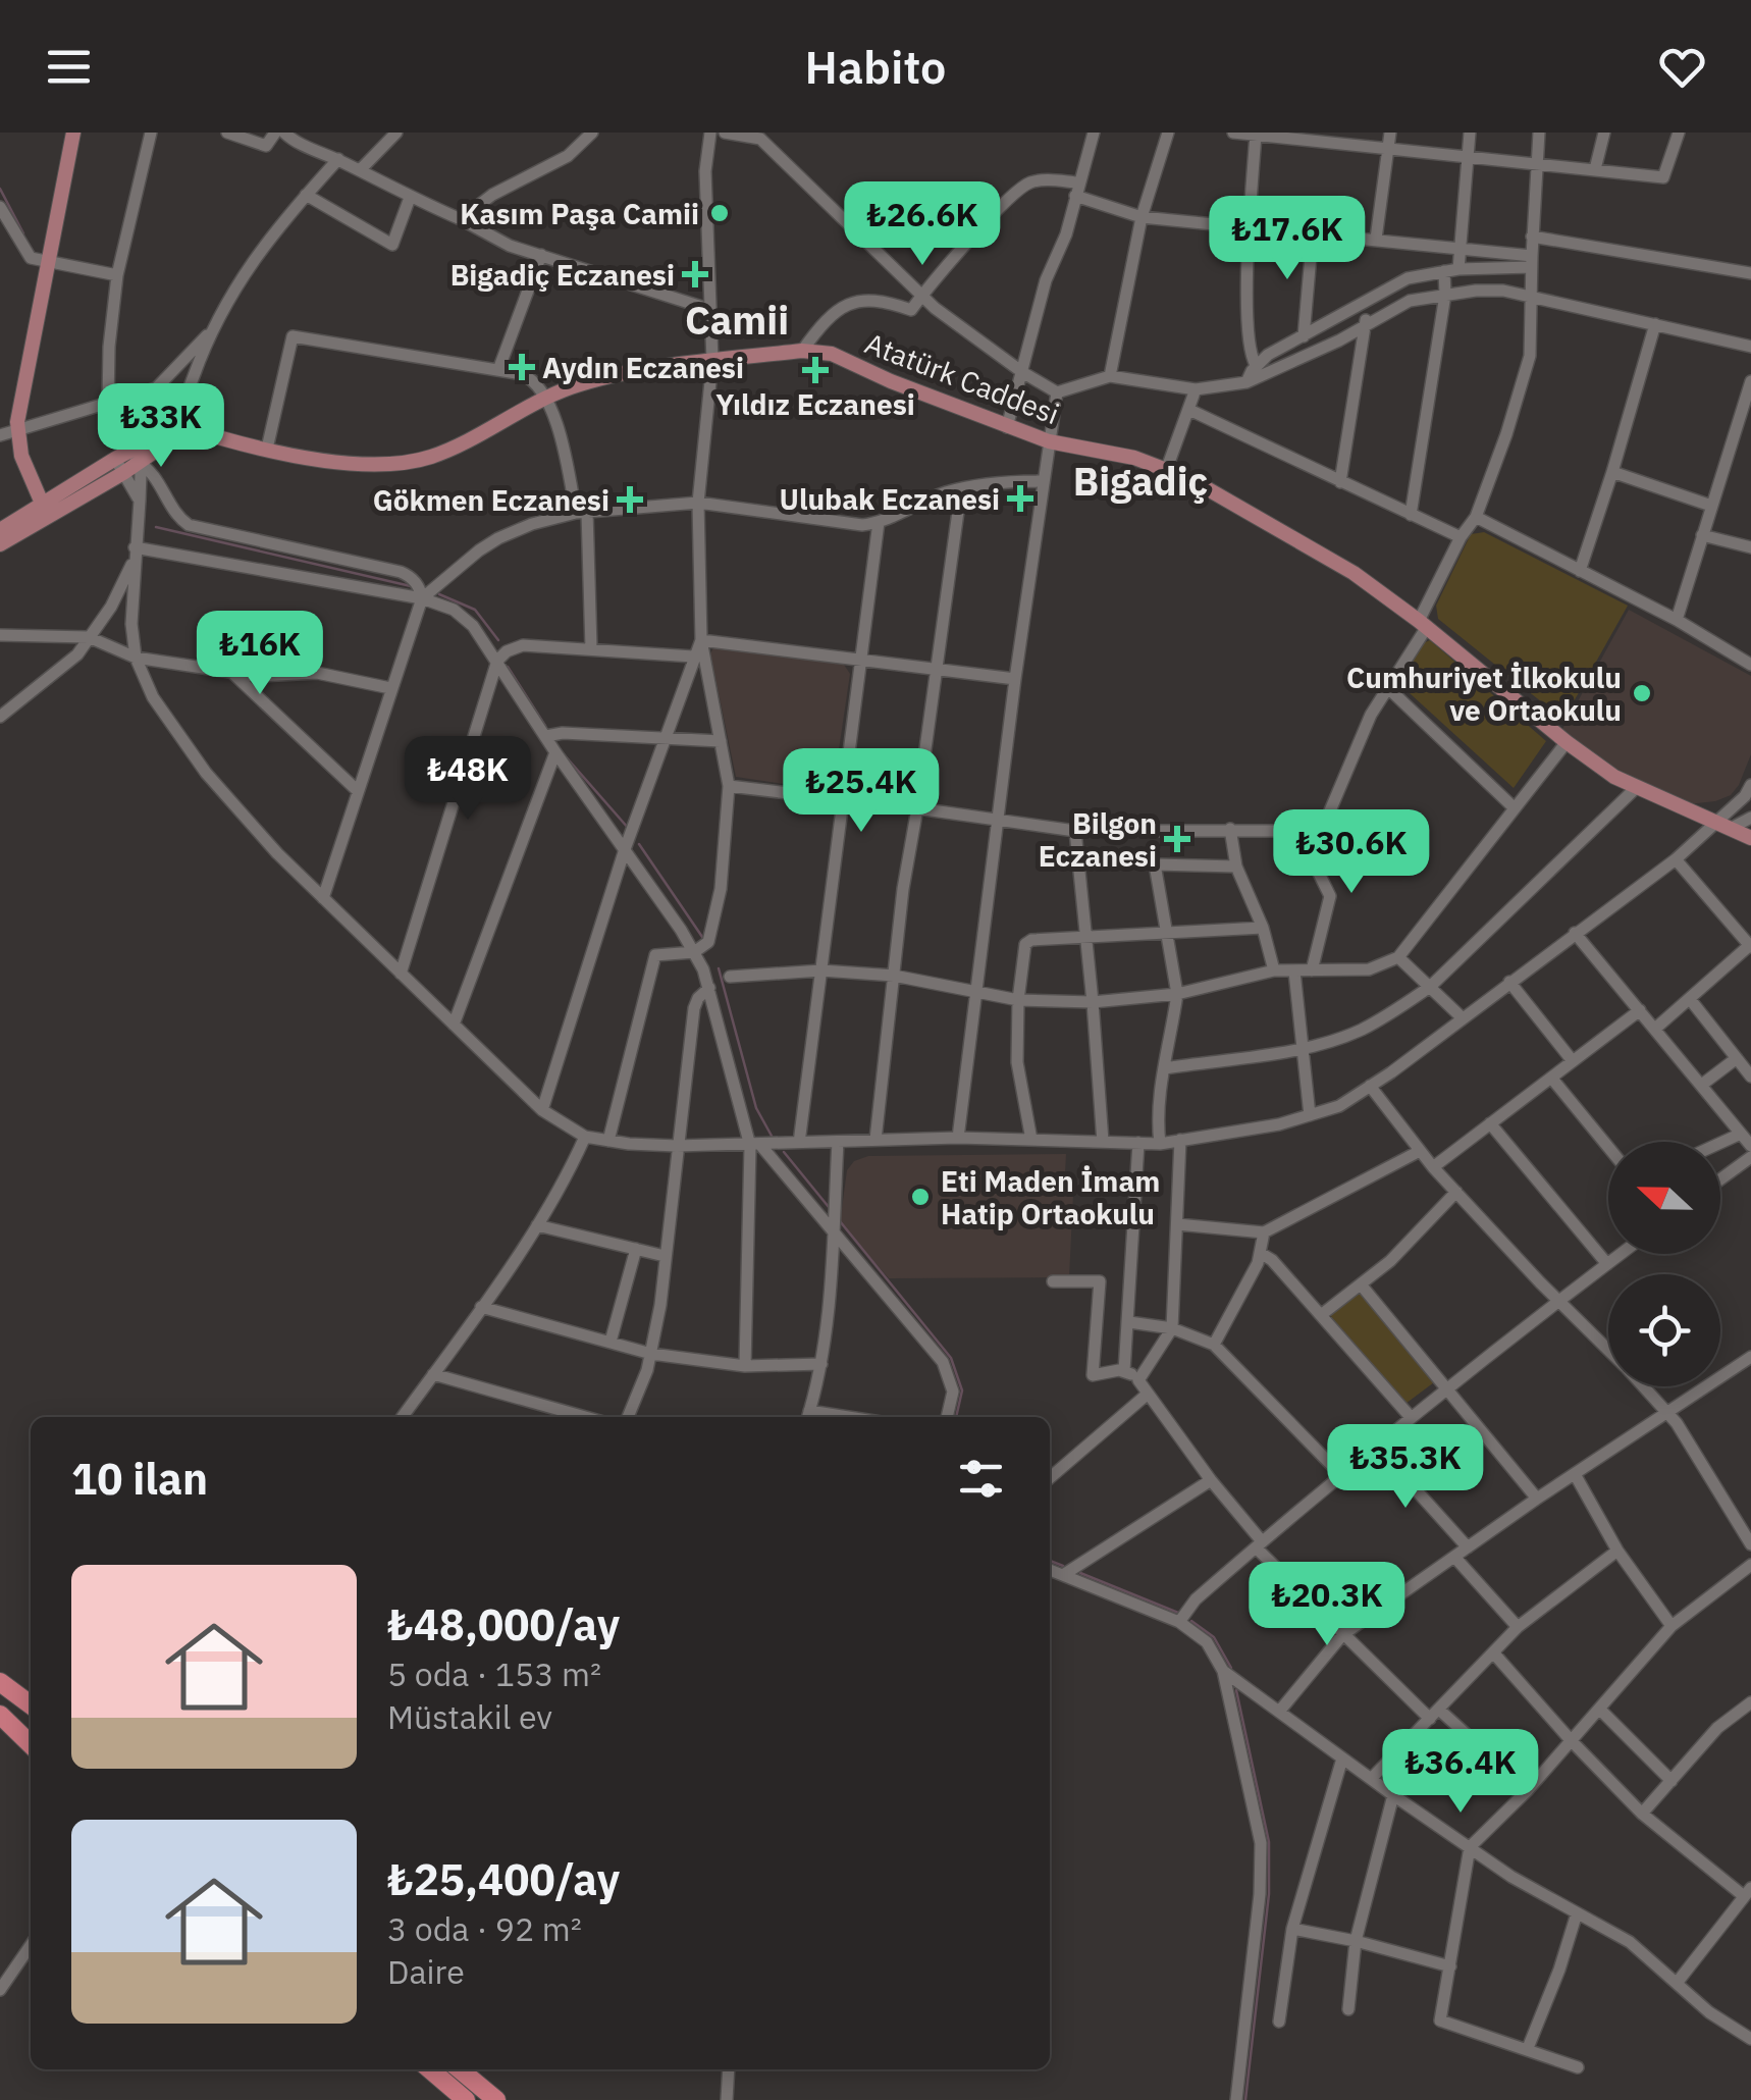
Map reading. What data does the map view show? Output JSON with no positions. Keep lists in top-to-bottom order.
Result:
{
  "streets": {
    "main road": ["Atatürk Caddesi"]
  },
  "districts": ["Camii", "Bigadiç"],
  "places": {
    "other": ["Kasım Paşa Camii", "Cumhuriyet İlkokulu ve Ortaokulu", "Eti Maden İmam Hatip Ortaokulu"],
    "health": [
      "Bigadiç Eczanesi",
      "Aydın Eczanesi",
      "Yıldız Eczanesi",
      "Ulubak Eczanesi",
      "Gökmen Eczanesi",
      "Bilgon Eczanesi"
    ]
  },
  "north": "left",
  "page": {
    "header": "Habito",
    "price": [
      "₺26.6K",
      "₺17.6K",
      "₺33K",
      "₺16K",
      "₺48K",
      "₺25.4K",
      "₺30.6K",
      "₺35.3K",
      "₺20.3K",
      "₺36.4K"
    ],
    "heading": "10 ilan",
    "list": [
      {
        "name": "₺48,000/ay",
        "note": "5 oda · 153 m² · Müstakil ev"
      },
      {
        "name": "₺25,400/ay",
        "note": "3 oda · 92 m² · Daire"
      }
    ]
  }
}
